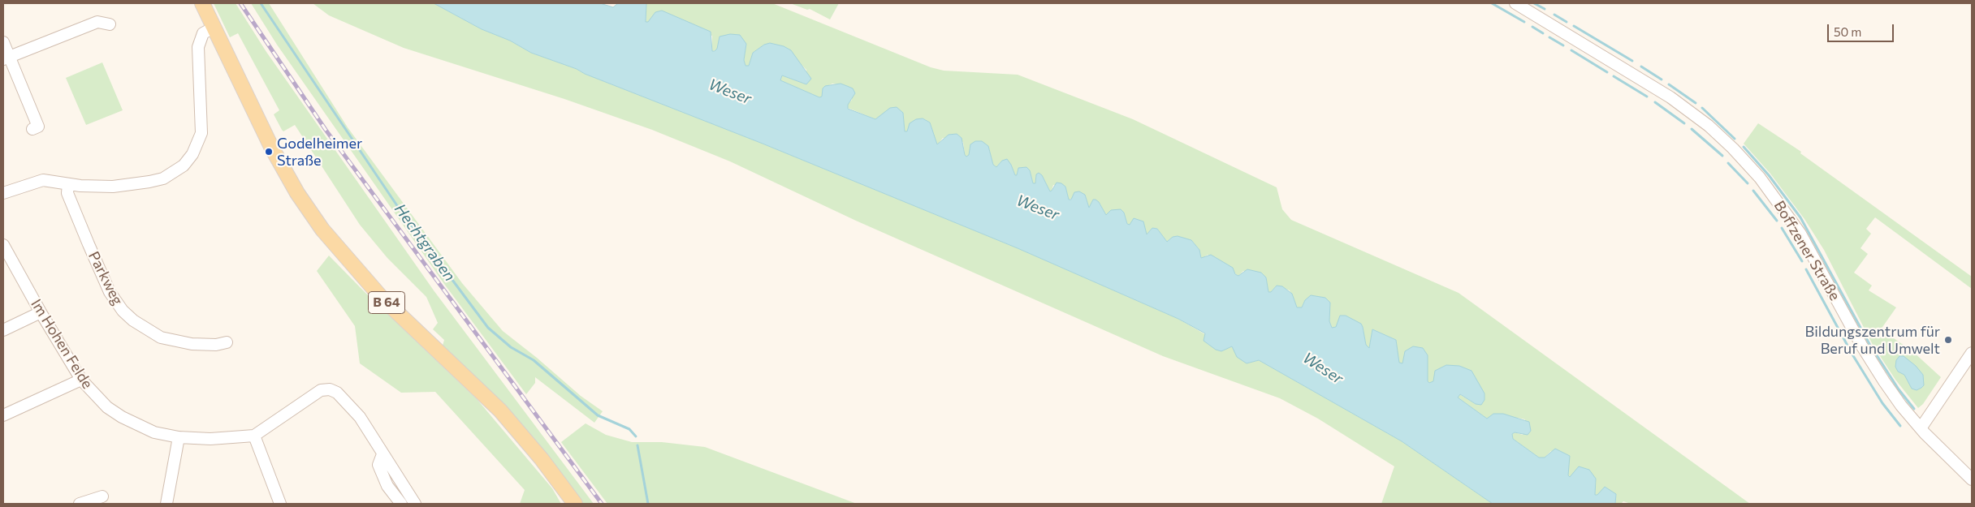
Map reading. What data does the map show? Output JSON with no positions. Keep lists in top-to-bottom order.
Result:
{
  "streets": {
    "main road": ["B 64"],
    "street": ["Boffzener Straße", "Parkweg", "Im Hohen Felde"]
  },
  "water": ["Weser", "Hechtgraben"],
  "places": ["Godelheimer Straße", "Bildungszentrum für Beruf und Umwelt"],
  "scale_bar": "50 m"
}
